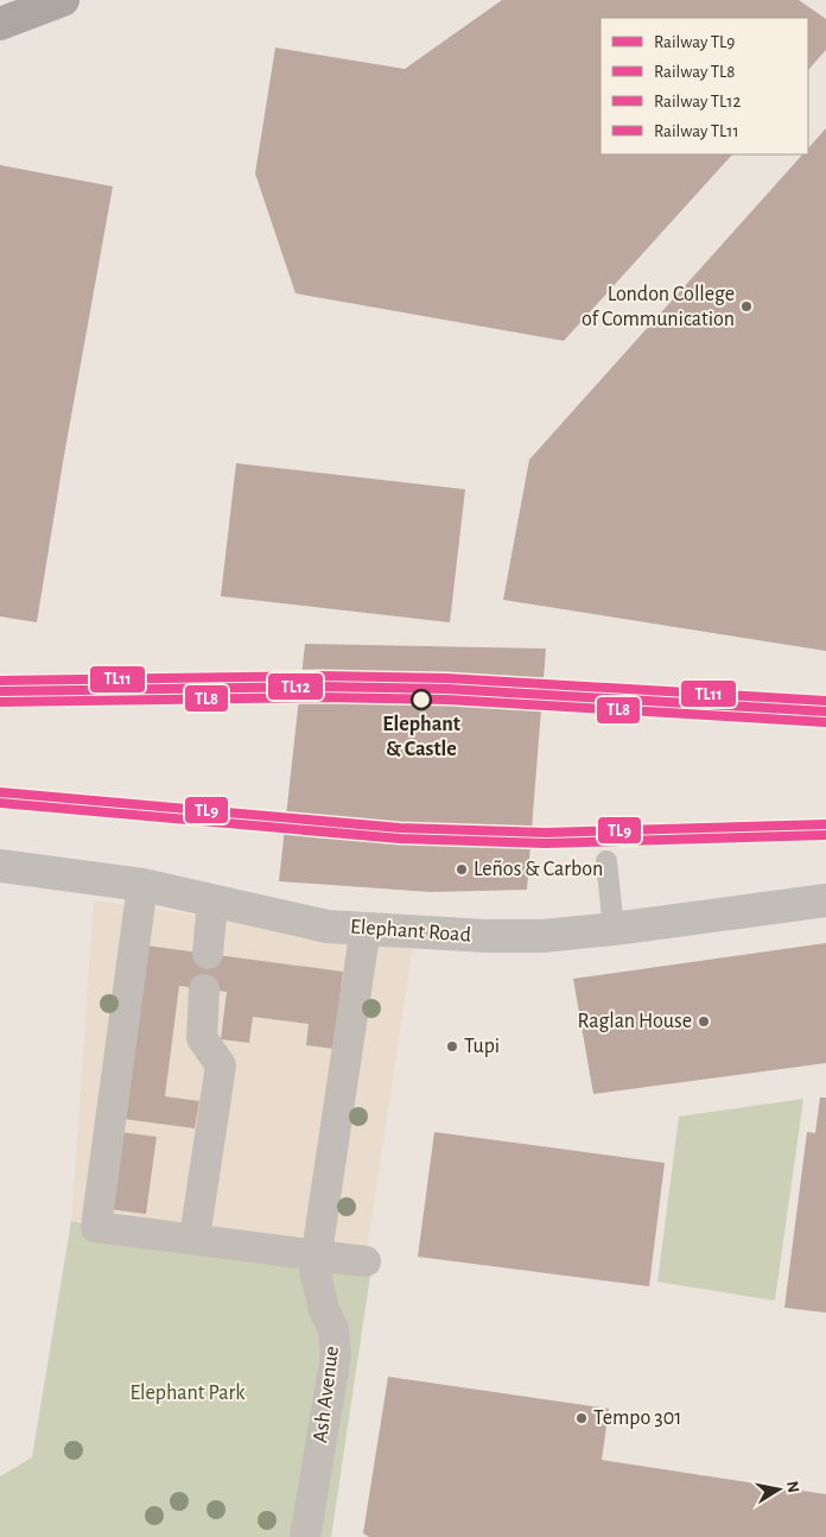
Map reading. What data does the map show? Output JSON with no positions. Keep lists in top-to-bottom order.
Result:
{
  "streets": {
    "street": ["Elephant Road", "Ash Avenue"]
  },
  "crossings": [
    ["Elephant Road", "Ash Avenue"]
  ],
  "parks": ["Elephant Park"],
  "places": [
    "London College of Communication",
    "Elephant & Castle",
    "Leños & Carbon",
    "Raglan House",
    "Tupi",
    "Tempo 301"
  ],
  "lines": [
    "rail line TL11",
    "rail line TL12",
    "rail line TL8",
    "rail line TL9"
  ],
  "legend": [
    "Railway TL9",
    "Railway TL8",
    "Railway TL12",
    "Railway TL11"
  ],
  "north": "right"
}
